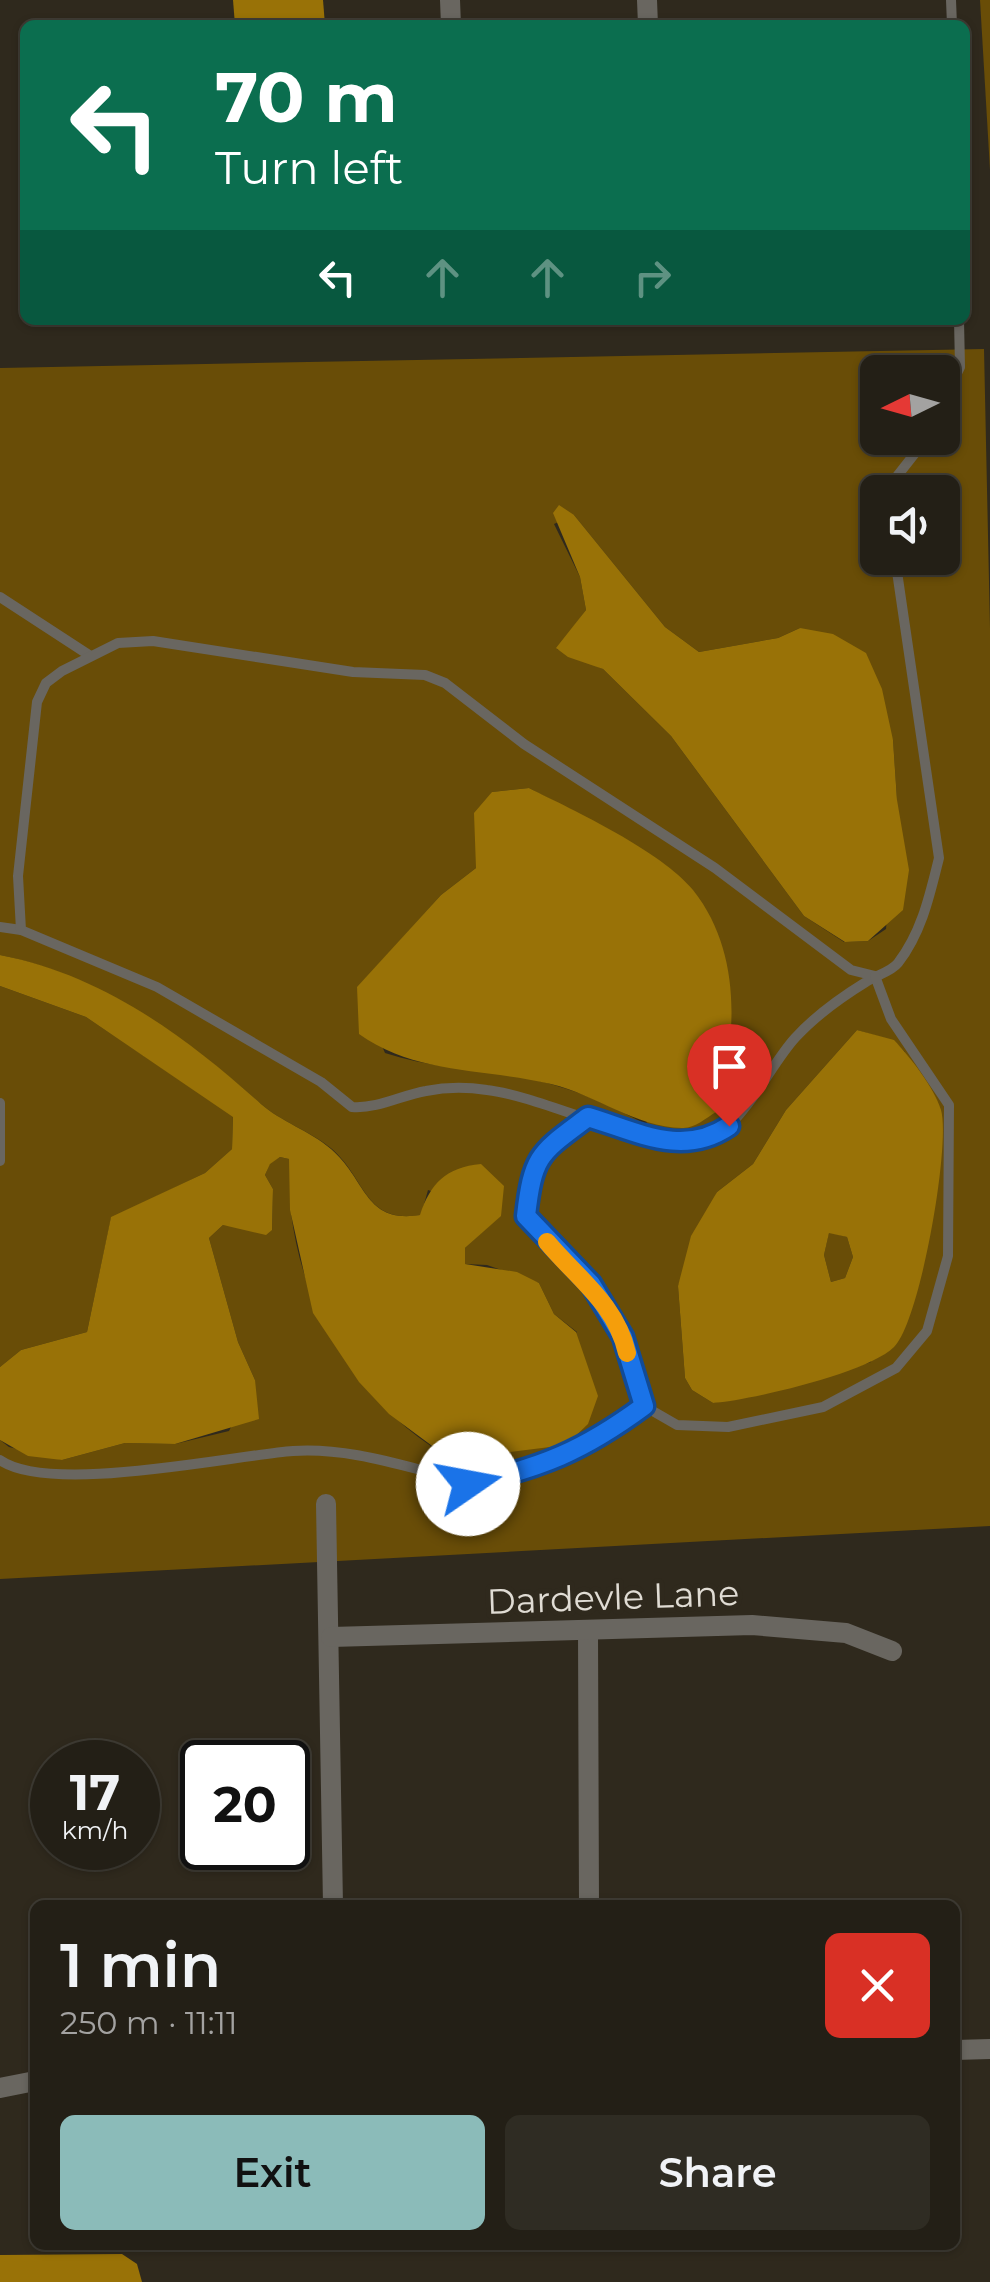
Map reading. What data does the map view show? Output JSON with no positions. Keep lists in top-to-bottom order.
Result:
{
  "streets": {
    "street": ["Dardevle Lane"]
  },
  "north": "left",
  "page": {
    "turn": ["70 m", "Turn left"],
    "speed": "17 km/h",
    "limit": "20",
    "heading": ["1 min", "250 m · 11:11"],
    "buttons": ["Exit", "Share"]
  }
}
